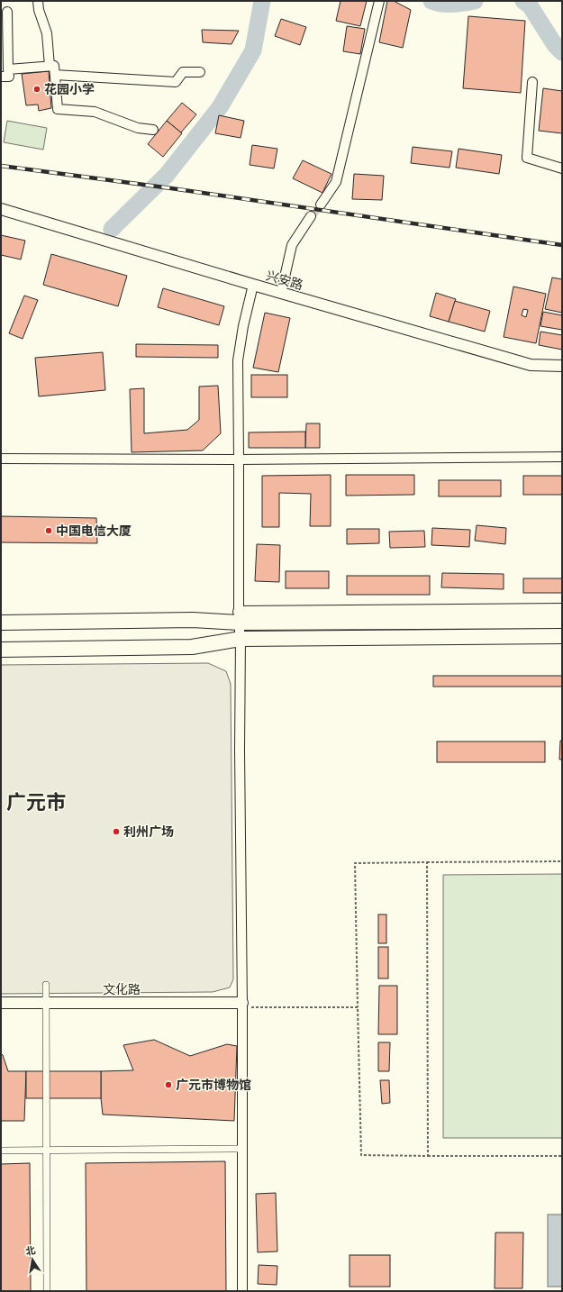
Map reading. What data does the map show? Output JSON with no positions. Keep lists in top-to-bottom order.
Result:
{
  "streets": {
    "street": ["兴安路", "文化路"]
  },
  "districts": ["广元市"],
  "places": [
    "花园小学",
    "中国电信大厦",
    "利州广场",
    "广元市博物馆"
  ],
  "north": "top"
}
